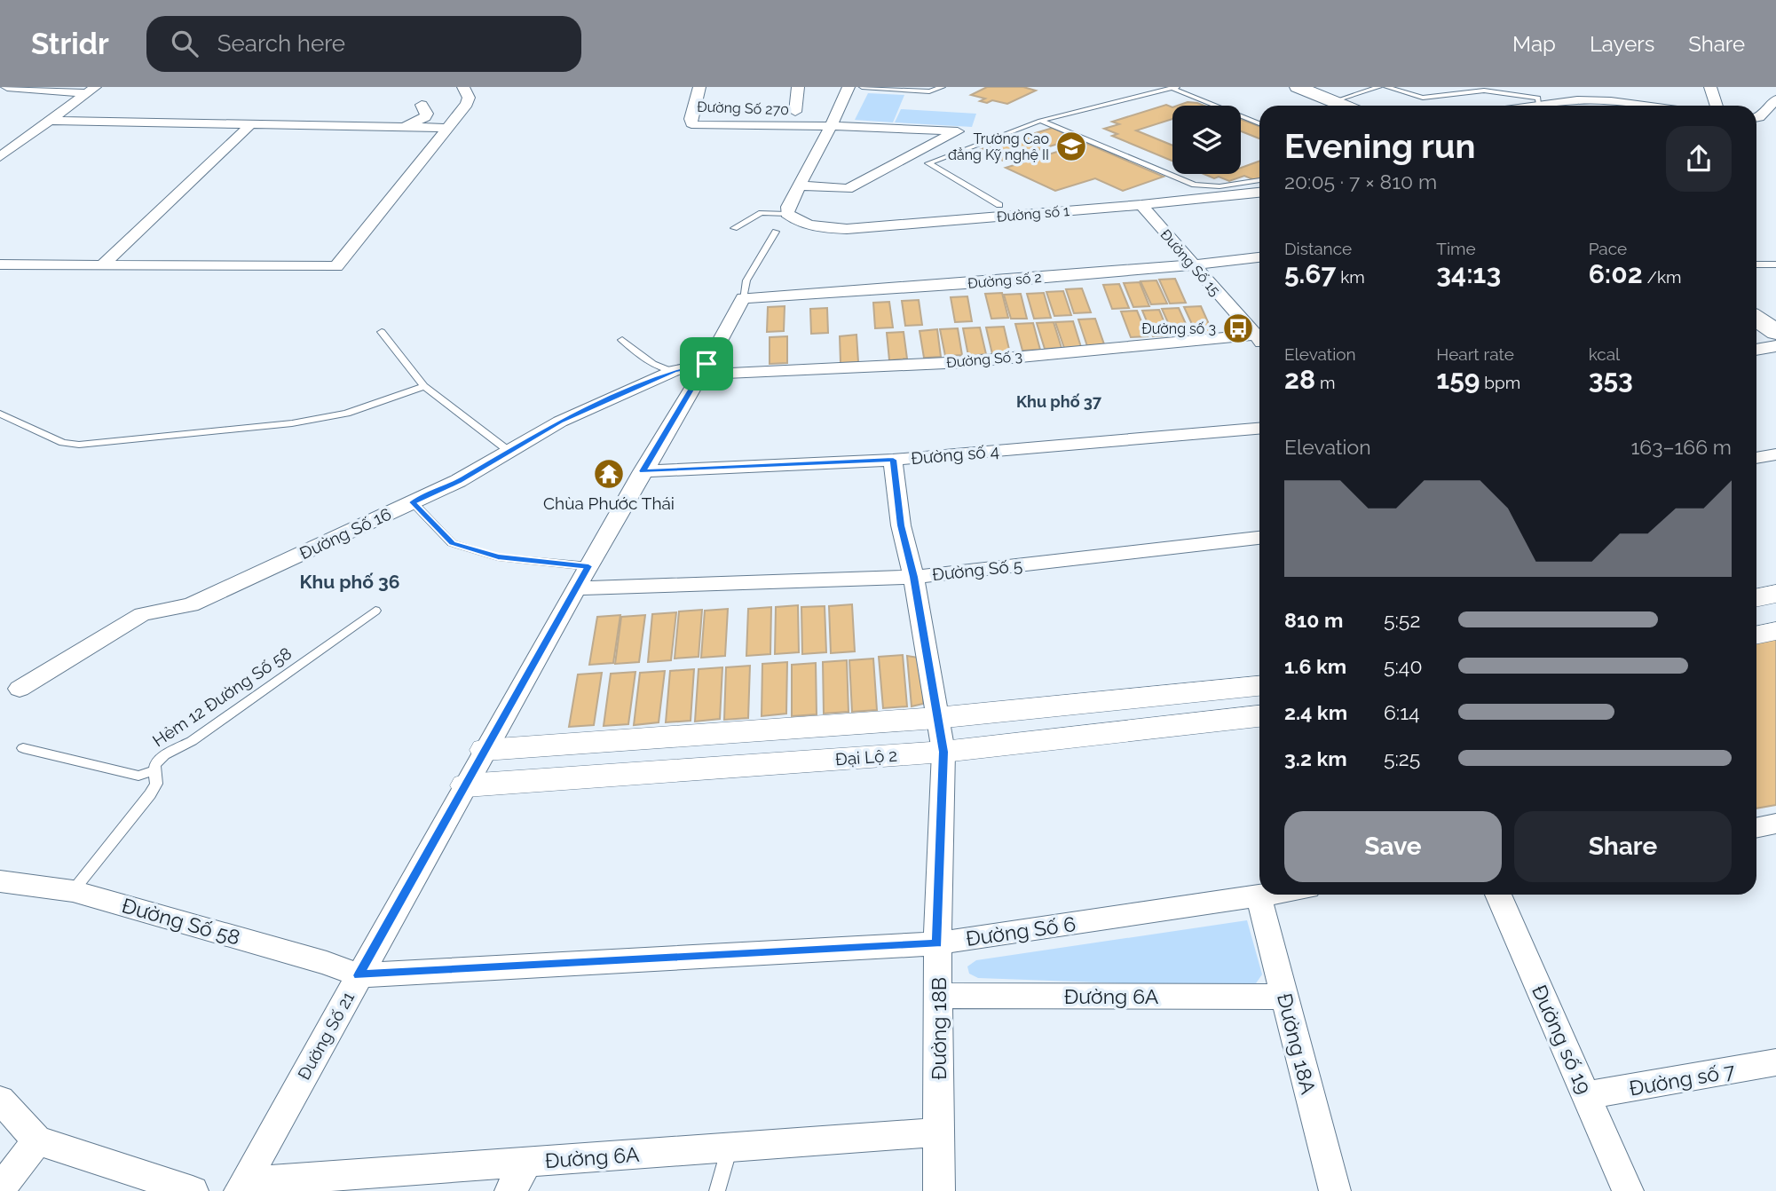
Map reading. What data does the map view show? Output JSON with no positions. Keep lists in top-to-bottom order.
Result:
{
  "streets": {
    "street": [
      "Đường Số 270",
      "Đường số 1",
      "Đường Số 15",
      "Đường số 2",
      "Đường Số 3",
      "Đường số 4",
      "Đường Số 16",
      "Đường Số 5",
      "Đại Lộ 2",
      "Đường Số 58",
      "Đường Số 6",
      "Đường 6A",
      "Đường 18B",
      "Đường Số 21",
      "Đường số 19",
      "Đường 18A",
      "Đường số 7"
    ],
    "lane": ["Hẻm 12 Đường Số 58"]
  },
  "crossings": [
    ["Đường số 1", "Đường Số 15"],
    ["Đường Số 15", "Đường số 2"],
    ["Đường số 2", "Đường Số 21"],
    ["Đường Số 3", "Đường Số 16"],
    ["Đường Số 3", "Đường Số 21"],
    ["Đường số 4", "Đường 18B"],
    ["Đường số 4", "Đường Số 21"],
    ["Đường Số 16", "Đường Số 21"],
    ["Đường Số 5", "Đường 18B"],
    ["Đường Số 5", "Đường Số 21"],
    ["Hẻm 12 Đường Số 58", "Đường Số 58"],
    ["Đại Lộ 2", "Đường 18B"],
    ["Đại Lộ 2", "Đường Số 21"],
    ["Đường Số 58", "Đường Số 6"],
    ["Đường Số 58", "Đường Số 21"],
    ["Đường Số 6", "Đường 18B"],
    ["Đường Số 6", "Đường Số 21"],
    ["Đường Số 6", "Đường 18A"],
    ["Đường 6A", "Đường 18B"],
    ["Đường 6A", "Đường Số 21"],
    ["Đường 6A", "Đường 18A"],
    ["Đường số 19", "Đường số 7"]
  ],
  "districts": ["Khu phố 37", "Khu phố 36"],
  "places": {
    "school or university": ["Trường Cao đẳng Kỹ nghệ II"],
    "bus stop": ["Đường số 3"],
    "temple": ["Chùa Phước Thái"]
  },
  "page": {
    "header": "Stridr",
    "search": "Search here",
    "nav": ["Map", "Layers", "Share"],
    "heading": ["Evening run", "20:05 · 7 × 810 m"],
    "stats": [
      ["Distance", "5.67 km"],
      ["Time", "34:13"],
      ["Pace", "6:02 /km"],
      ["Elevation", "28 m"],
      ["Heart rate", "159 bpm"],
      ["kcal", "353"]
    ],
    "chart": ["Elevation", "163–166 m"],
    "list": [
      {
        "name": "810 m",
        "note": "5:52"
      },
      {
        "name": "1.6 km",
        "note": "5:40"
      },
      {
        "name": "2.4 km",
        "note": "6:14"
      },
      {
        "name": "3.2 km",
        "note": "5:25"
      }
    ],
    "buttons": ["Save", "Share"]
  }
}
